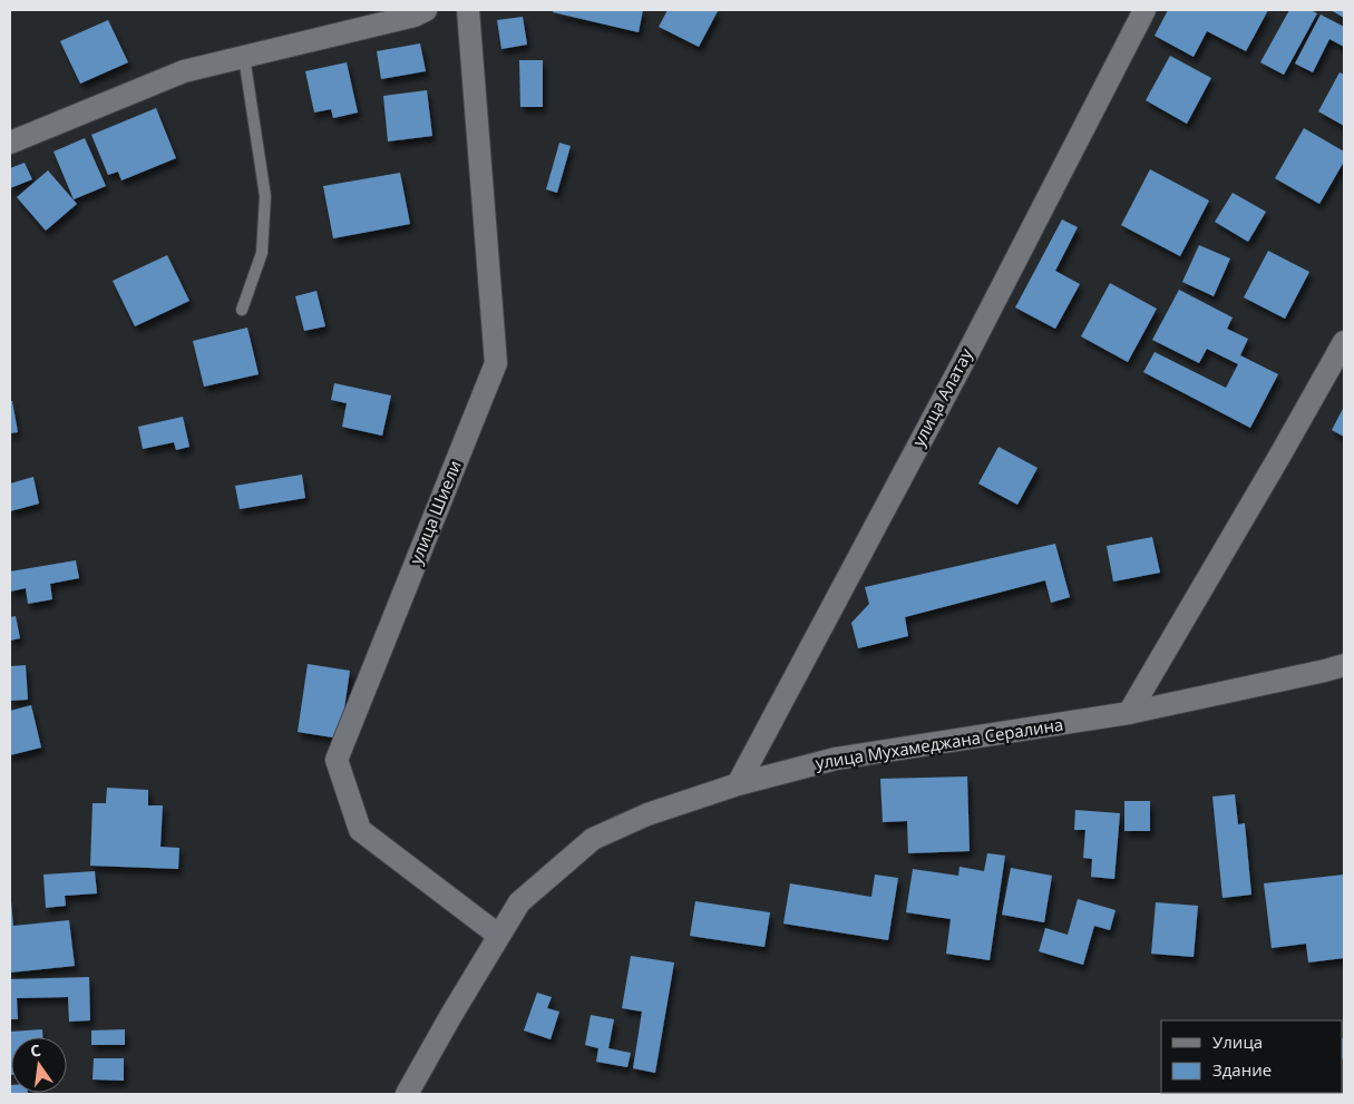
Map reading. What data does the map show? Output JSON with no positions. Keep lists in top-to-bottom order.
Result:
{
  "streets": {
    "street": ["улица Алатау", "улица Шиели", "улица Мухамеджана Сералина"]
  },
  "crossings": [
    ["улица Алатау", "улица Мухамеджана Сералина"],
    ["улица Шиели", "улица Мухамеджана Сералина"]
  ],
  "legend": ["Улица", "Здание"],
  "north": "top"
}
